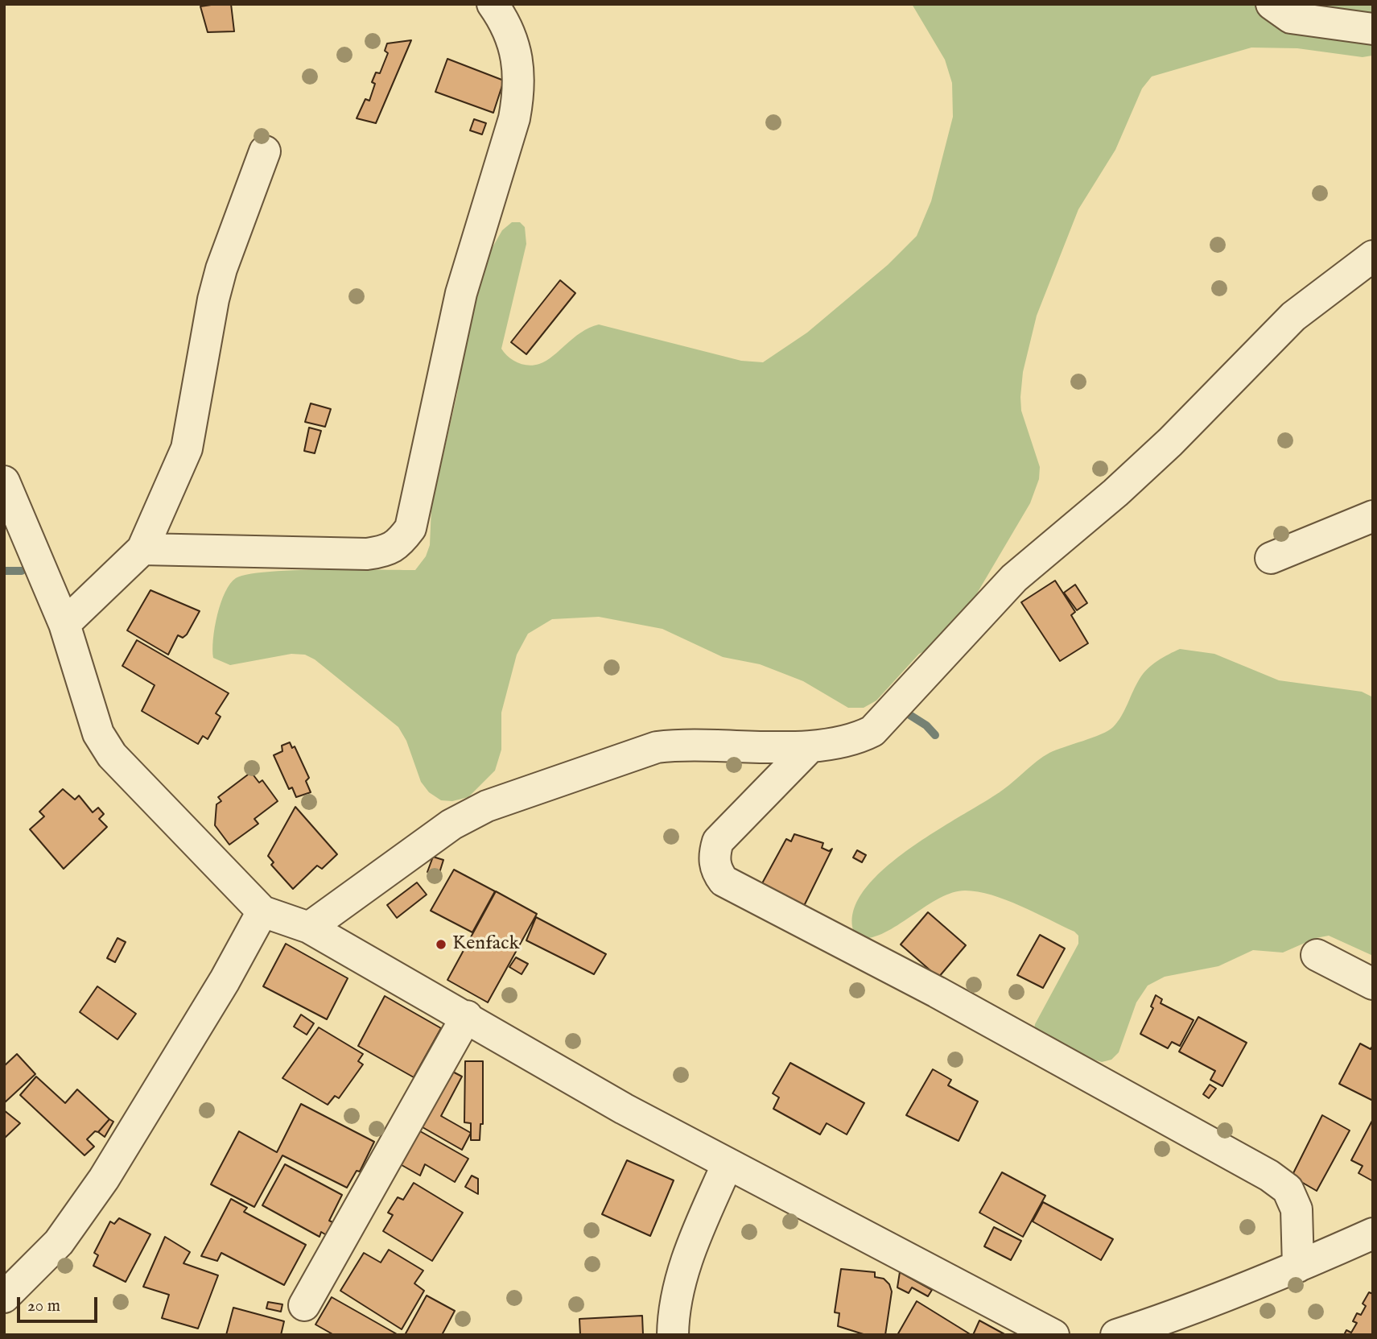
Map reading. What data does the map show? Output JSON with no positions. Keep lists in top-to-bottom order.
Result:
{
  "places": ["Kenfack"],
  "scale_bar": "20 m"
}
